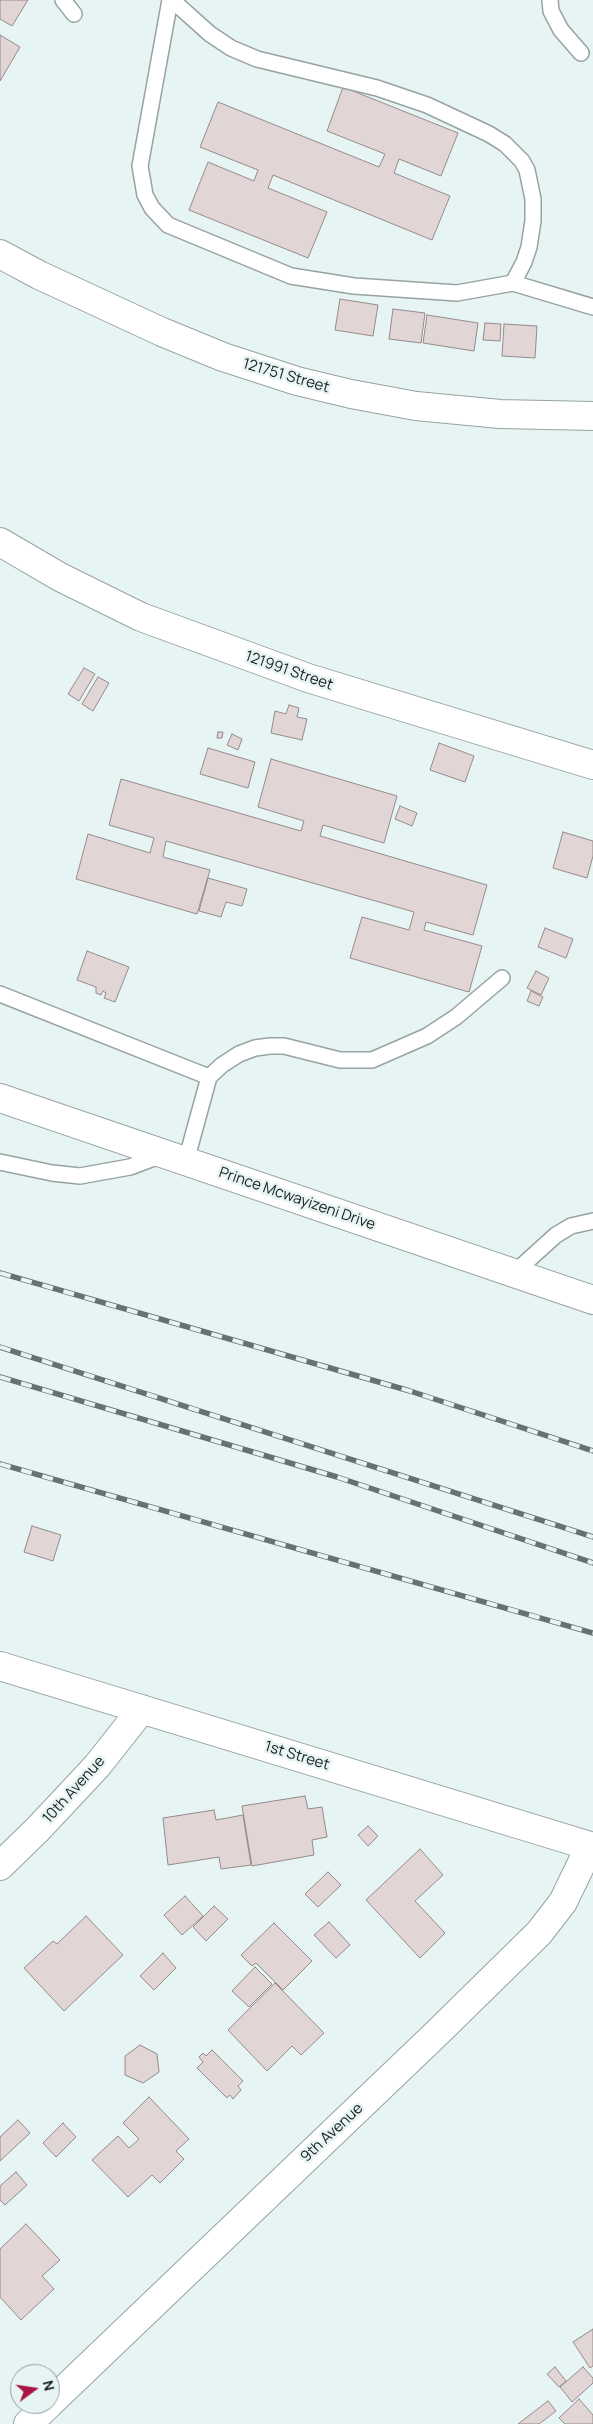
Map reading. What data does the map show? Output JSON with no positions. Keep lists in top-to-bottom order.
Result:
{
  "streets": {
    "street": [
      "121751 Street",
      "121991 Street",
      "Prince Mcwayizeni Drive",
      "1st Street",
      "10th Avenue",
      "9th Avenue"
    ]
  },
  "crossings": [
    ["1st Street", "10th Avenue"],
    ["1st Street", "9th Avenue"]
  ],
  "north": "right"
}
